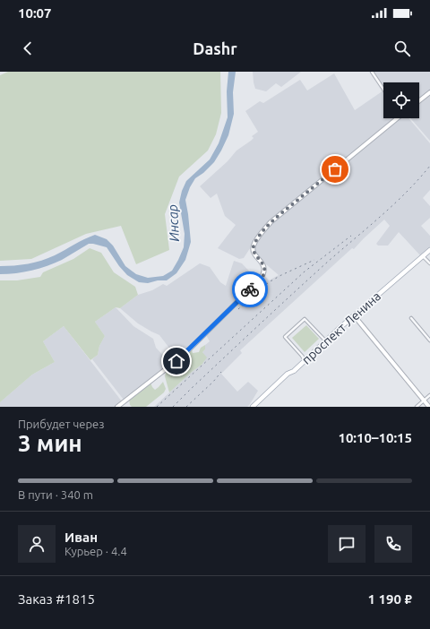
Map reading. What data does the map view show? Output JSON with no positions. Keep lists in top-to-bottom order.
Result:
{
  "streets": {
    "main road": ["проспект Ленина"]
  },
  "water": ["Инсар"],
  "page": {
    "status": "10:07",
    "header": "Dashr",
    "heading": ["3 мин", "Прибудет через", "10:10–10:15"],
    "panel": [
      "Иван",
      "Курьер · 4.4",
      "Заказ #1815",
      "1 190 ₽"
    ],
    "bar": "В пути · 340 m"
  }
}
